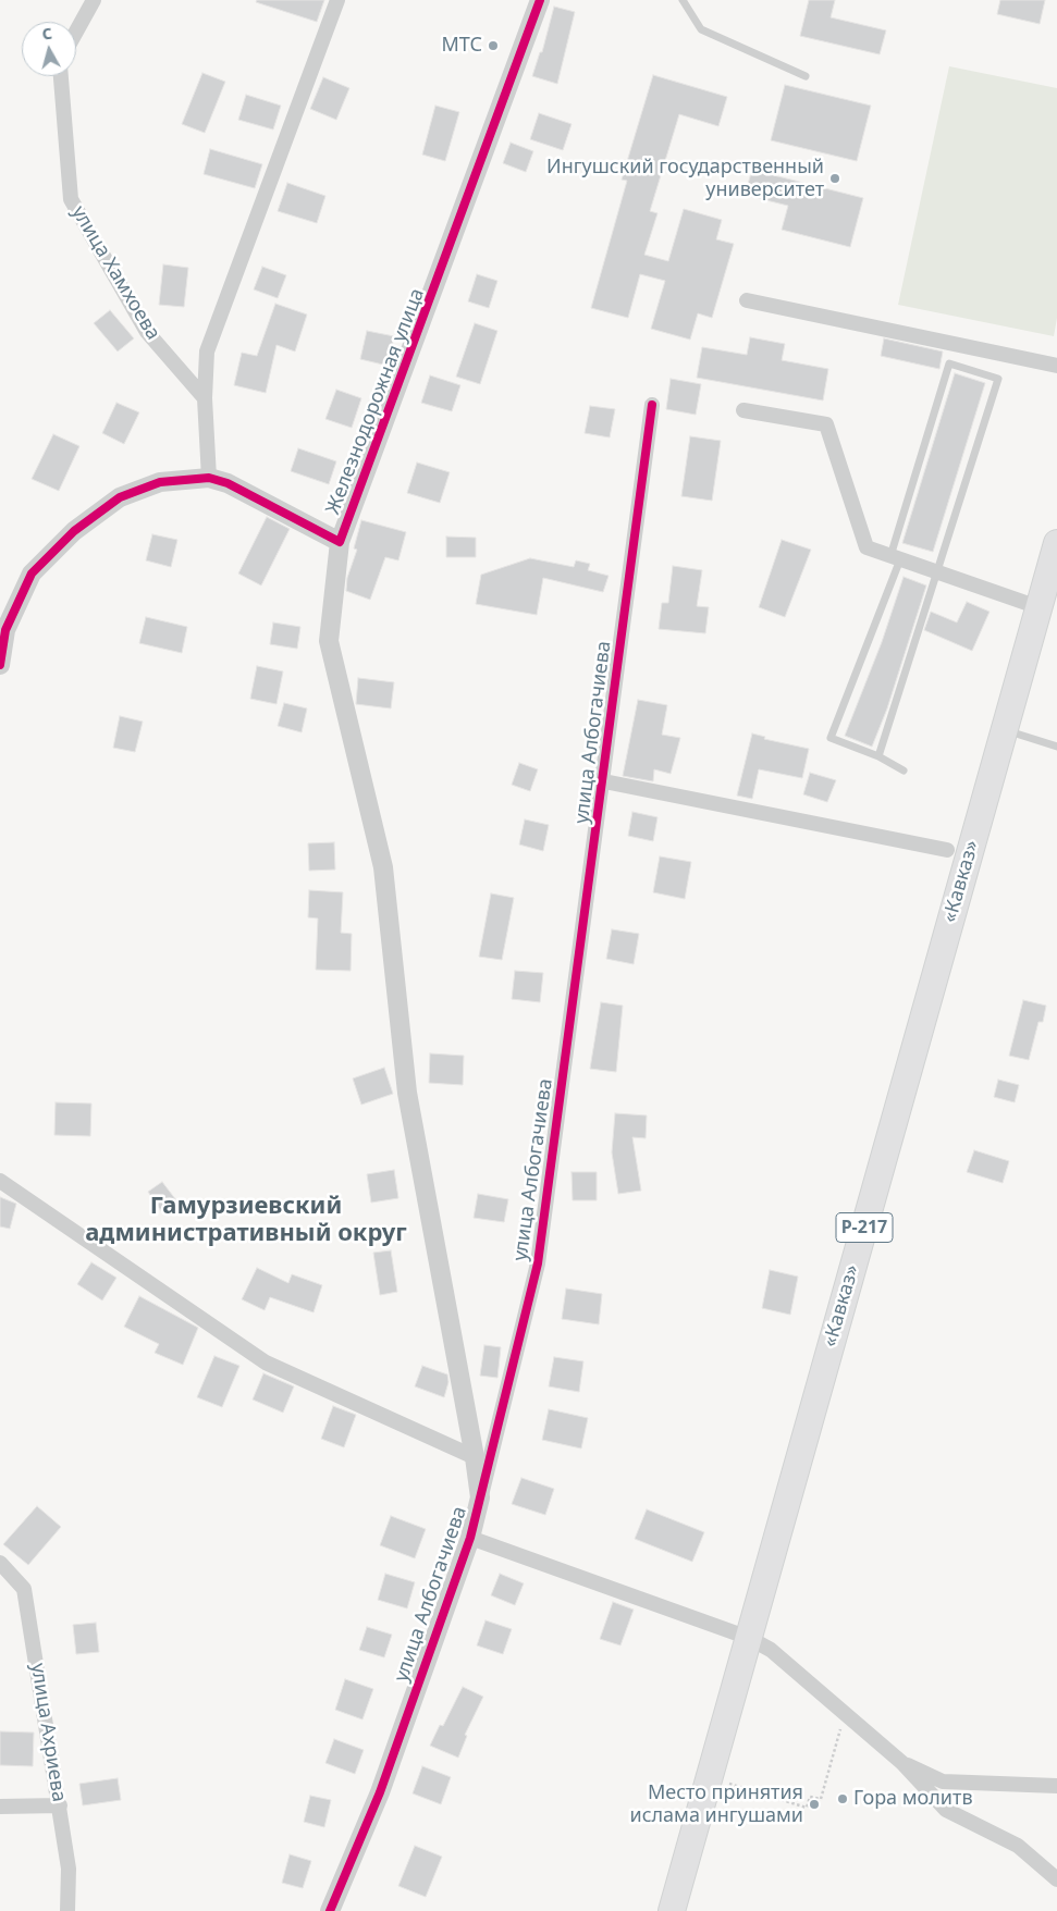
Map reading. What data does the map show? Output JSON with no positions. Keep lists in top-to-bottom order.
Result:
{
  "streets": {
    "highway": ["«Кавказ»", "Р-217"],
    "street": [
      "улица Хамхоева",
      "Железнодорожная улица",
      "улица Албогачиева",
      "улица Ахриева"
    ]
  },
  "districts": ["Гамурзиевский административный округ"],
  "places": [
    "МТС",
    "Ингушский государственный университет",
    "Гора молитв",
    "Место принятия ислама ингушами"
  ],
  "north": "top"
}
